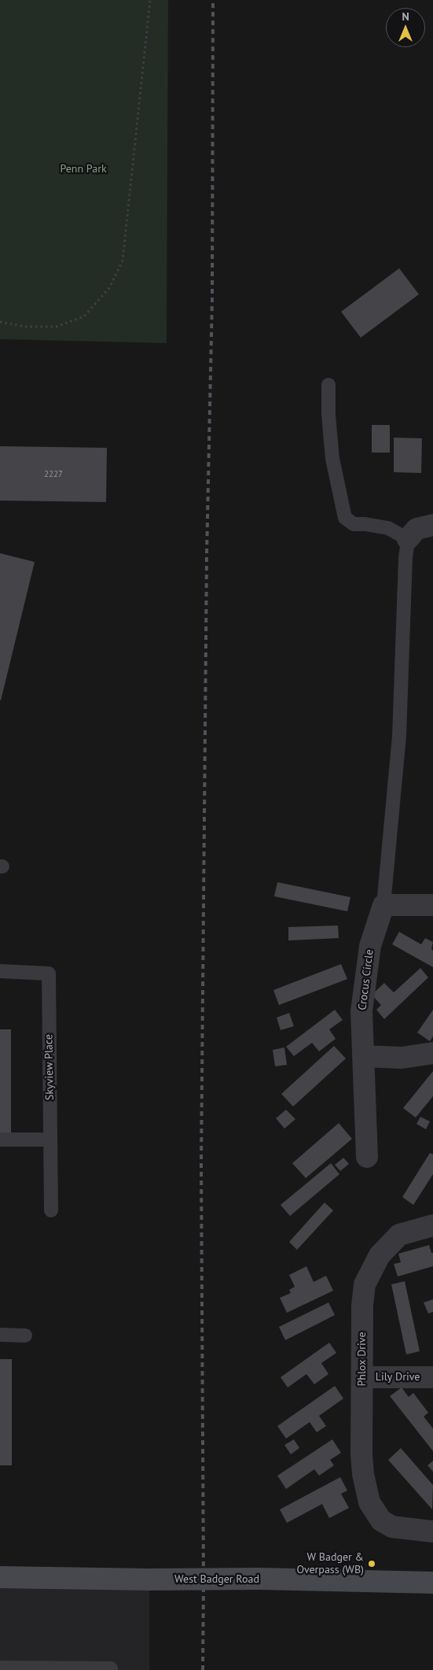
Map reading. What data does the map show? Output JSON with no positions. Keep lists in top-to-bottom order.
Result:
{
  "streets": {
    "street": [
      "Crocus Circle",
      "Phlox Drive",
      "Lily Drive",
      "West Badger Road"
    ],
    "lane": ["Skyview Place"]
  },
  "crossings": [
    ["Phlox Drive", "Lily Drive"]
  ],
  "parks": ["Penn Park"],
  "places": ["W Badger & Overpass (WB)"],
  "house_numbers": ["2227"],
  "north": "top"
}
